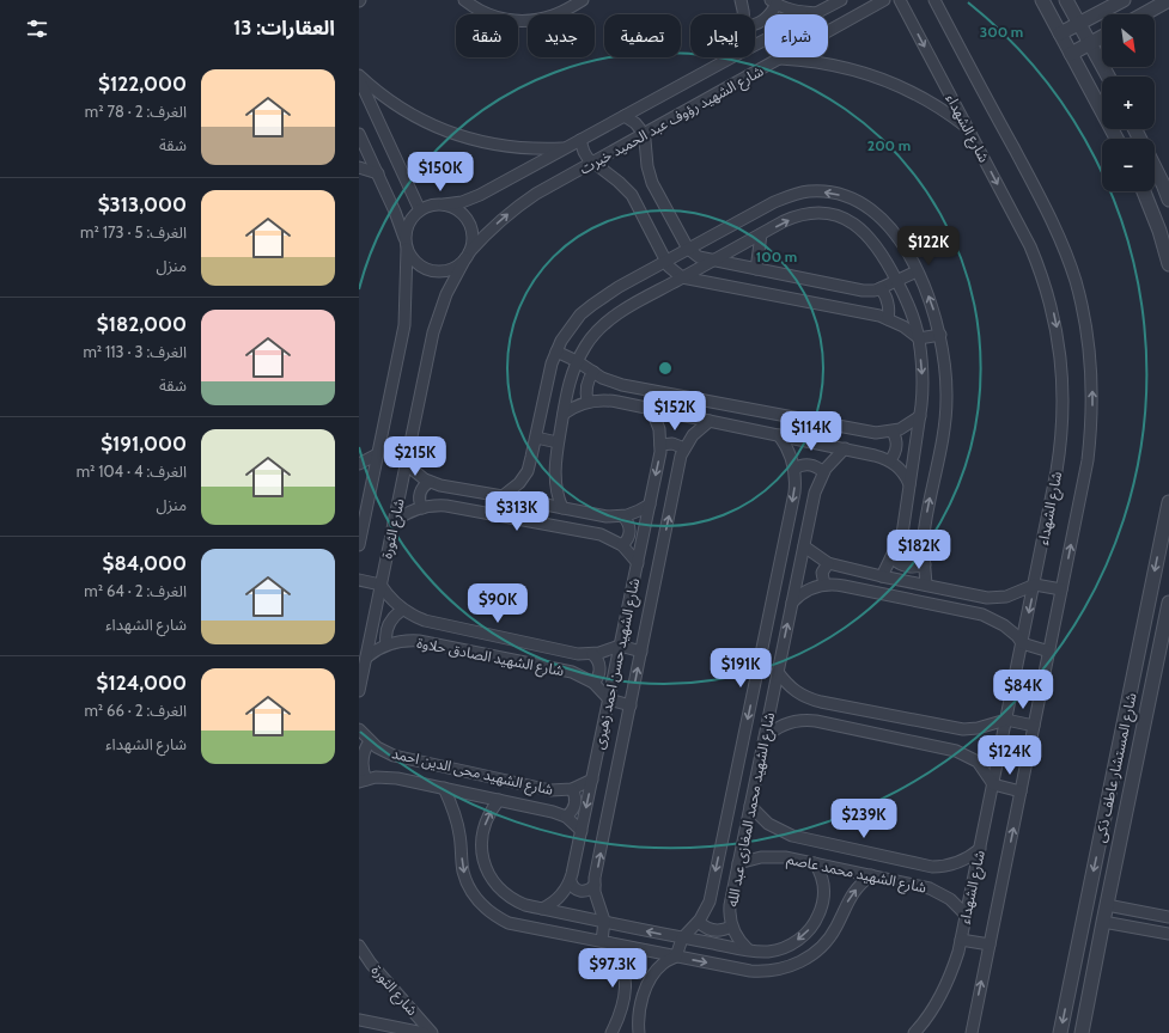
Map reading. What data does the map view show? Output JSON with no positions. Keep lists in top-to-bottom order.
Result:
{
  "streets": {
    "street": [
      "شارع الشهيد رؤوف عبد الحميد خيرت",
      "شارع الشهداء",
      "شارع الثورة",
      "شارع الشهيد الصادق حلاوة",
      "شارع الشهيد حسن احمد زهيرى",
      "شارع المستشار عاطف ذكى",
      "شارع الشهيد محى الدين احمد",
      "شارع الشهيد محمد المغازى عبد الله",
      "شارع الشهيد محمد عاصم"
    ]
  },
  "crossings": [
    ["شارع الشهيد رؤوف عبد الحميد خيرت", "شارع الثورة"],
    ["شارع الشهداء", "شارع الشهيد محمد عاصم"],
    ["شارع الثورة", "شارع الشهيد الصادق حلاوة"],
    ["شارع الشهيد الصادق حلاوة", "شارع الشهيد حسن احمد زهيرى"],
    ["شارع الشهيد حسن احمد زهيرى", "شارع الشهيد محى الدين احمد"],
    ["شارع الشهيد محمد المغازى عبد الله", "شارع الشهيد محمد عاصم"]
  ],
  "north": "bottom right",
  "page": {
    "heading": "العقارات: 13",
    "map_buttons": ["+", "−"],
    "chip": [
      "شراء",
      "إيجار",
      "تصفية",
      "جديد",
      "شقة"
    ],
    "list": [
      {
        "name": "$122,000",
        "note": "الغرف: 2 · 78 m² · شقة"
      },
      {
        "name": "$313,000",
        "note": "الغرف: 5 · 173 m² · منزل"
      },
      {
        "name": "$182,000",
        "note": "الغرف: 3 · 113 m² · شقة"
      },
      {
        "name": "$191,000",
        "note": "الغرف: 4 · 104 m² · منزل"
      },
      {
        "name": "$84,000",
        "note": "الغرف: 2 · 64 m² · شارع الشهداء"
      },
      {
        "name": "$124,000",
        "note": "الغرف: 2 · 66 m² · شارع الشهداء"
      }
    ],
    "price": [
      "$150K",
      "$122K",
      "$152K",
      "$114K",
      "$215K",
      "$313K",
      "$182K",
      "$90K",
      "$191K",
      "$84K",
      "$124K",
      "$239K",
      "$97.3K"
    ]
  },
  "rings": ["300 m", "200 m", "100 m"]
}
